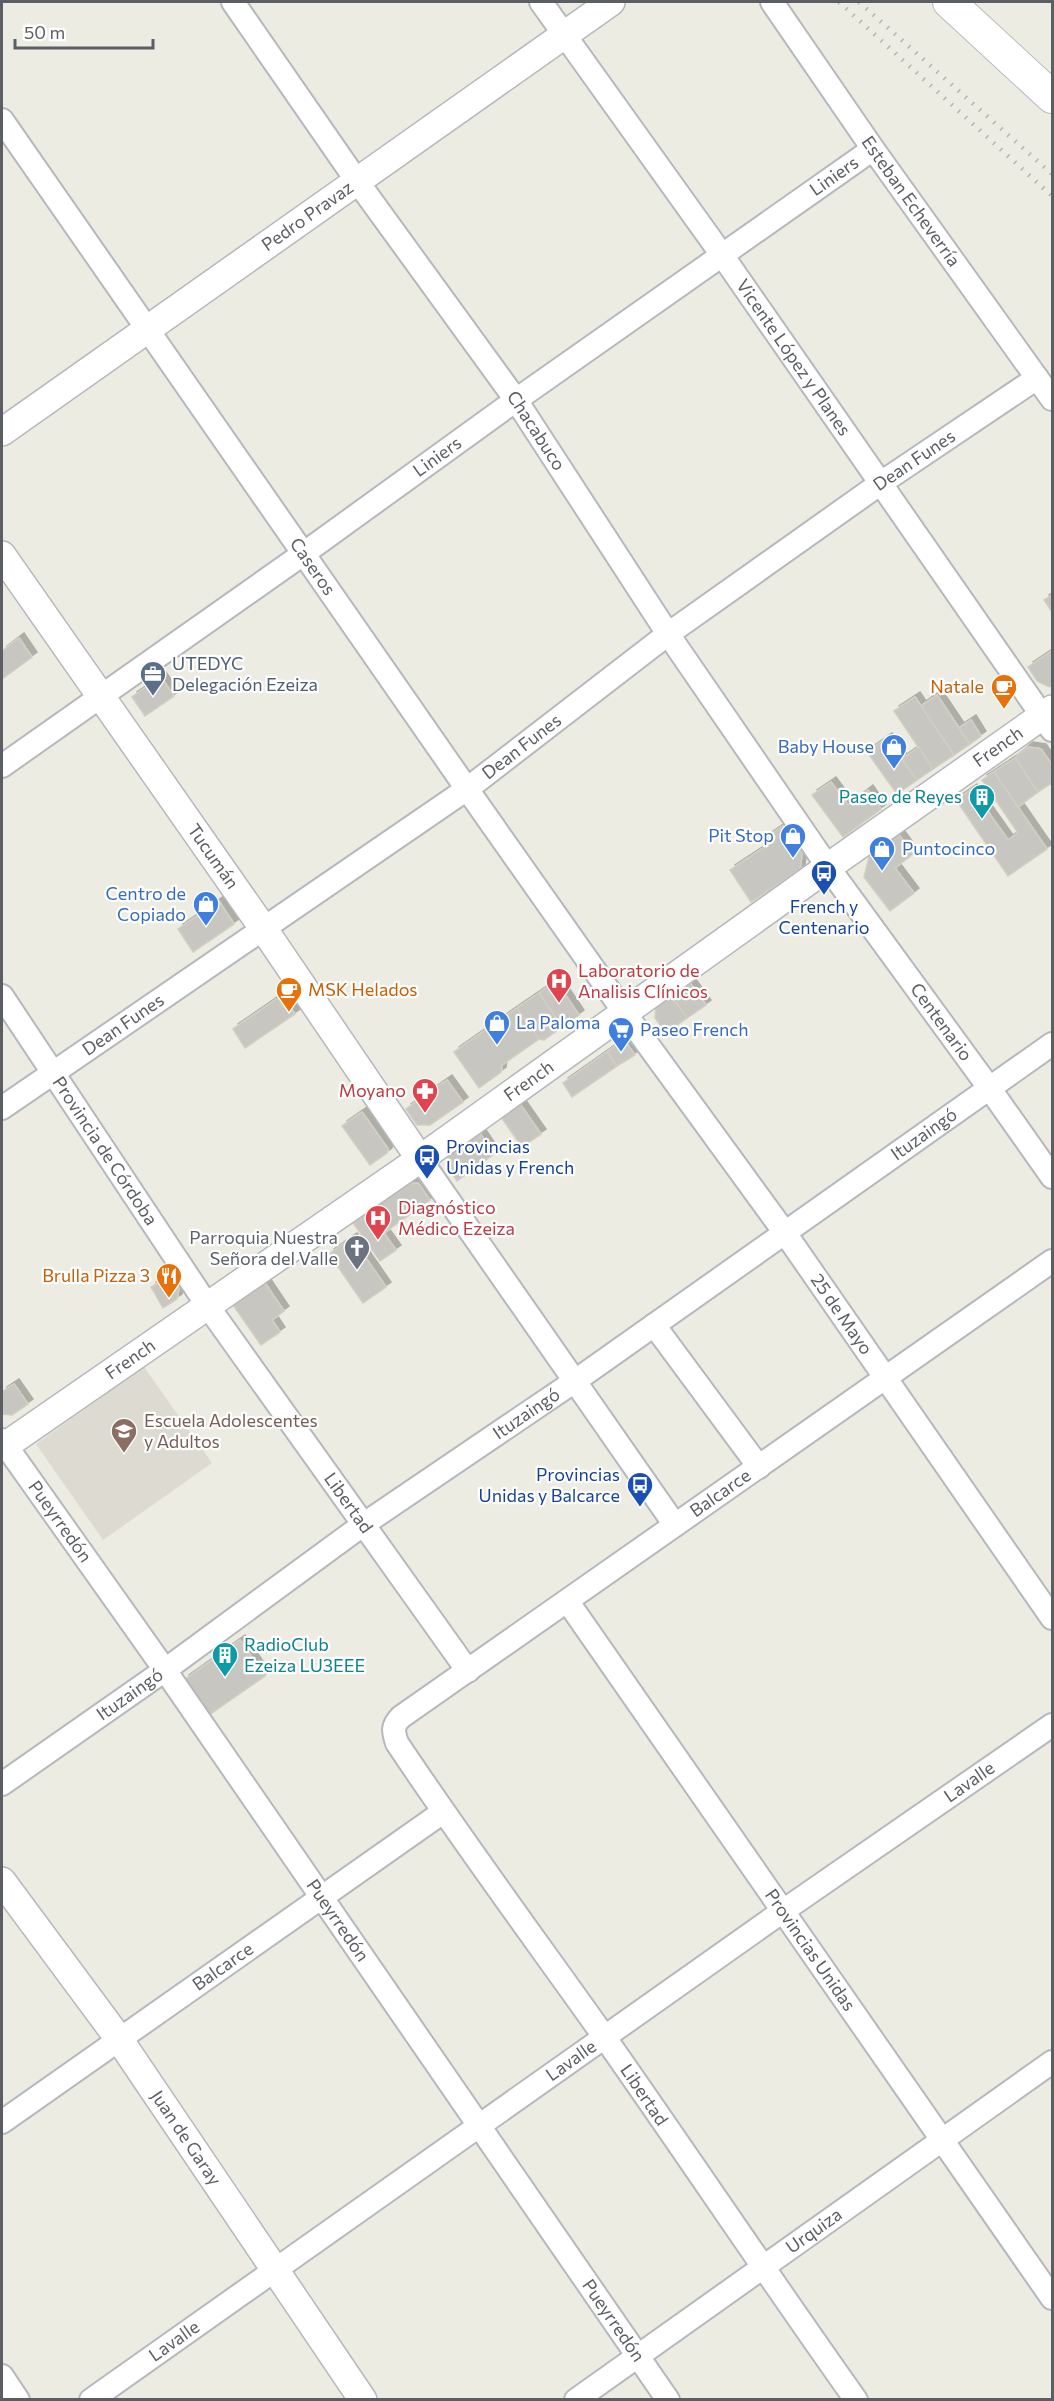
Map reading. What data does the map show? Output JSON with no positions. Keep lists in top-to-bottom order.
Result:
{
  "streets": {
    "street": [
      "Liniers",
      "Esteban Echeverría",
      "Pedro Pravaz",
      "Vicente López y Planes",
      "Chacabuco",
      "Dean Funes",
      "Caseros",
      "French",
      "Tucumán",
      "Centenario",
      "Ituzaingó",
      "Provincia de Córdoba",
      "25 de Mayo",
      "Balcarce",
      "Libertad",
      "Pueyrredón",
      "Lavalle",
      "Provincias Unidas",
      "Juan de Garay",
      "Urquiza"
    ]
  },
  "crossings": [
    ["Liniers", "Esteban Echeverría"],
    ["Liniers", "Vicente López y Planes"],
    ["Liniers", "Chacabuco"],
    ["Liniers", "Caseros"],
    ["Liniers", "Tucumán"],
    ["Esteban Echeverría", "Dean Funes"],
    ["Pedro Pravaz", "Vicente López y Planes"],
    ["Pedro Pravaz", "Chacabuco"],
    ["Pedro Pravaz", "Caseros"],
    ["Vicente López y Planes", "Dean Funes"],
    ["Vicente López y Planes", "French"],
    ["Chacabuco", "Dean Funes"],
    ["Chacabuco", "French"],
    ["Chacabuco", "Centenario"],
    ["Dean Funes", "Caseros"],
    ["Dean Funes", "Tucumán"],
    ["Dean Funes", "Provincia de Córdoba"],
    ["Caseros", "French"],
    ["Caseros", "25 de Mayo"],
    ["French", "Tucumán"],
    ["French", "Centenario"],
    ["French", "Provincia de Córdoba"],
    ["French", "25 de Mayo"],
    ["French", "Libertad"],
    ["French", "Pueyrredón"],
    ["Centenario", "Ituzaingó"],
    ["Ituzaingó", "25 de Mayo"],
    ["Ituzaingó", "Libertad"],
    ["Ituzaingó", "Pueyrredón"],
    ["Provincia de Córdoba", "Libertad"],
    ["25 de Mayo", "Balcarce"],
    ["Balcarce", "Libertad"],
    ["Balcarce", "Pueyrredón"],
    ["Balcarce", "Provincias Unidas"],
    ["Balcarce", "Juan de Garay"],
    ["Libertad", "Lavalle"],
    ["Libertad", "Urquiza"],
    ["Pueyrredón", "Lavalle"],
    ["Pueyrredón", "Urquiza"],
    ["Lavalle", "Provincias Unidas"],
    ["Lavalle", "Juan de Garay"],
    ["Provincias Unidas", "Urquiza"]
  ],
  "places": {
    "office": ["UTEDYC Delegación Ezeiza"],
    "cafe": ["Natale", "MSK Helados"],
    "shop": [
      "Baby House",
      "Pit Stop",
      "Puntocinco",
      "Centro de Copiado",
      "La Paloma"
    ],
    "building": ["Paseo de Reyes", "RadioClub Ezeiza LU3EEE"],
    "bus stop": ["French y Centenario", "Provincias Unidas y French", "Provincias Unidas y Balcarce"],
    "hospital": ["Laboratorio de Analisis Clínicos", "Diagnóstico Médico Ezeiza"],
    "supermarket": ["Paseo French"],
    "pharmacy": ["Moyano"],
    "church": ["Parroquia Nuestra Señora del Valle"],
    "restaurant": ["Brulla Pizza 3"],
    "school or university": ["Escuela Adolescentes y Adultos"]
  },
  "scale_bar": "50 m"
}
